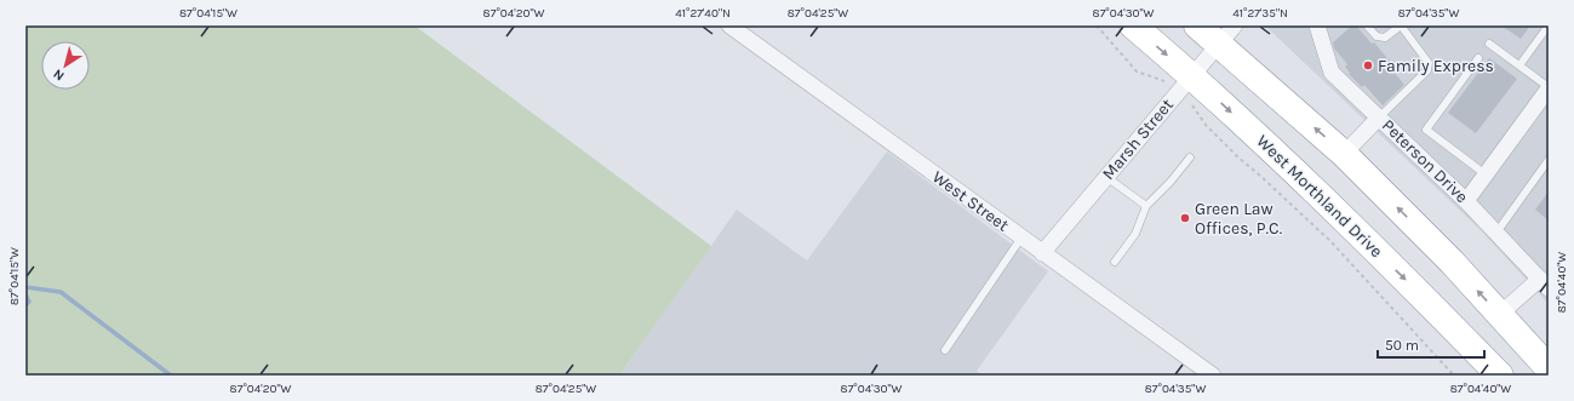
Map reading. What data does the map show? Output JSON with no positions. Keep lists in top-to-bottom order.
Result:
{
  "streets": {
    "highway": ["West Morthland Drive"],
    "street": ["Marsh Street", "Peterson Drive", "West Street"]
  },
  "crossings": [
    ["Marsh Street", "West Morthland Drive"],
    ["Marsh Street", "West Street"]
  ],
  "places": ["Family Express", "Green Law Offices, P.C."],
  "scale_bar": "50 m",
  "north": "bottom left",
  "coordinates": [
    "87°04'15\"W",
    "87°04'20\"W",
    "41°27'40\"N",
    "87°04'25\"W",
    "87°04'30\"W",
    "41°27'35\"N",
    "87°04'35\"W",
    "87°04'40\"W"
  ]
}
